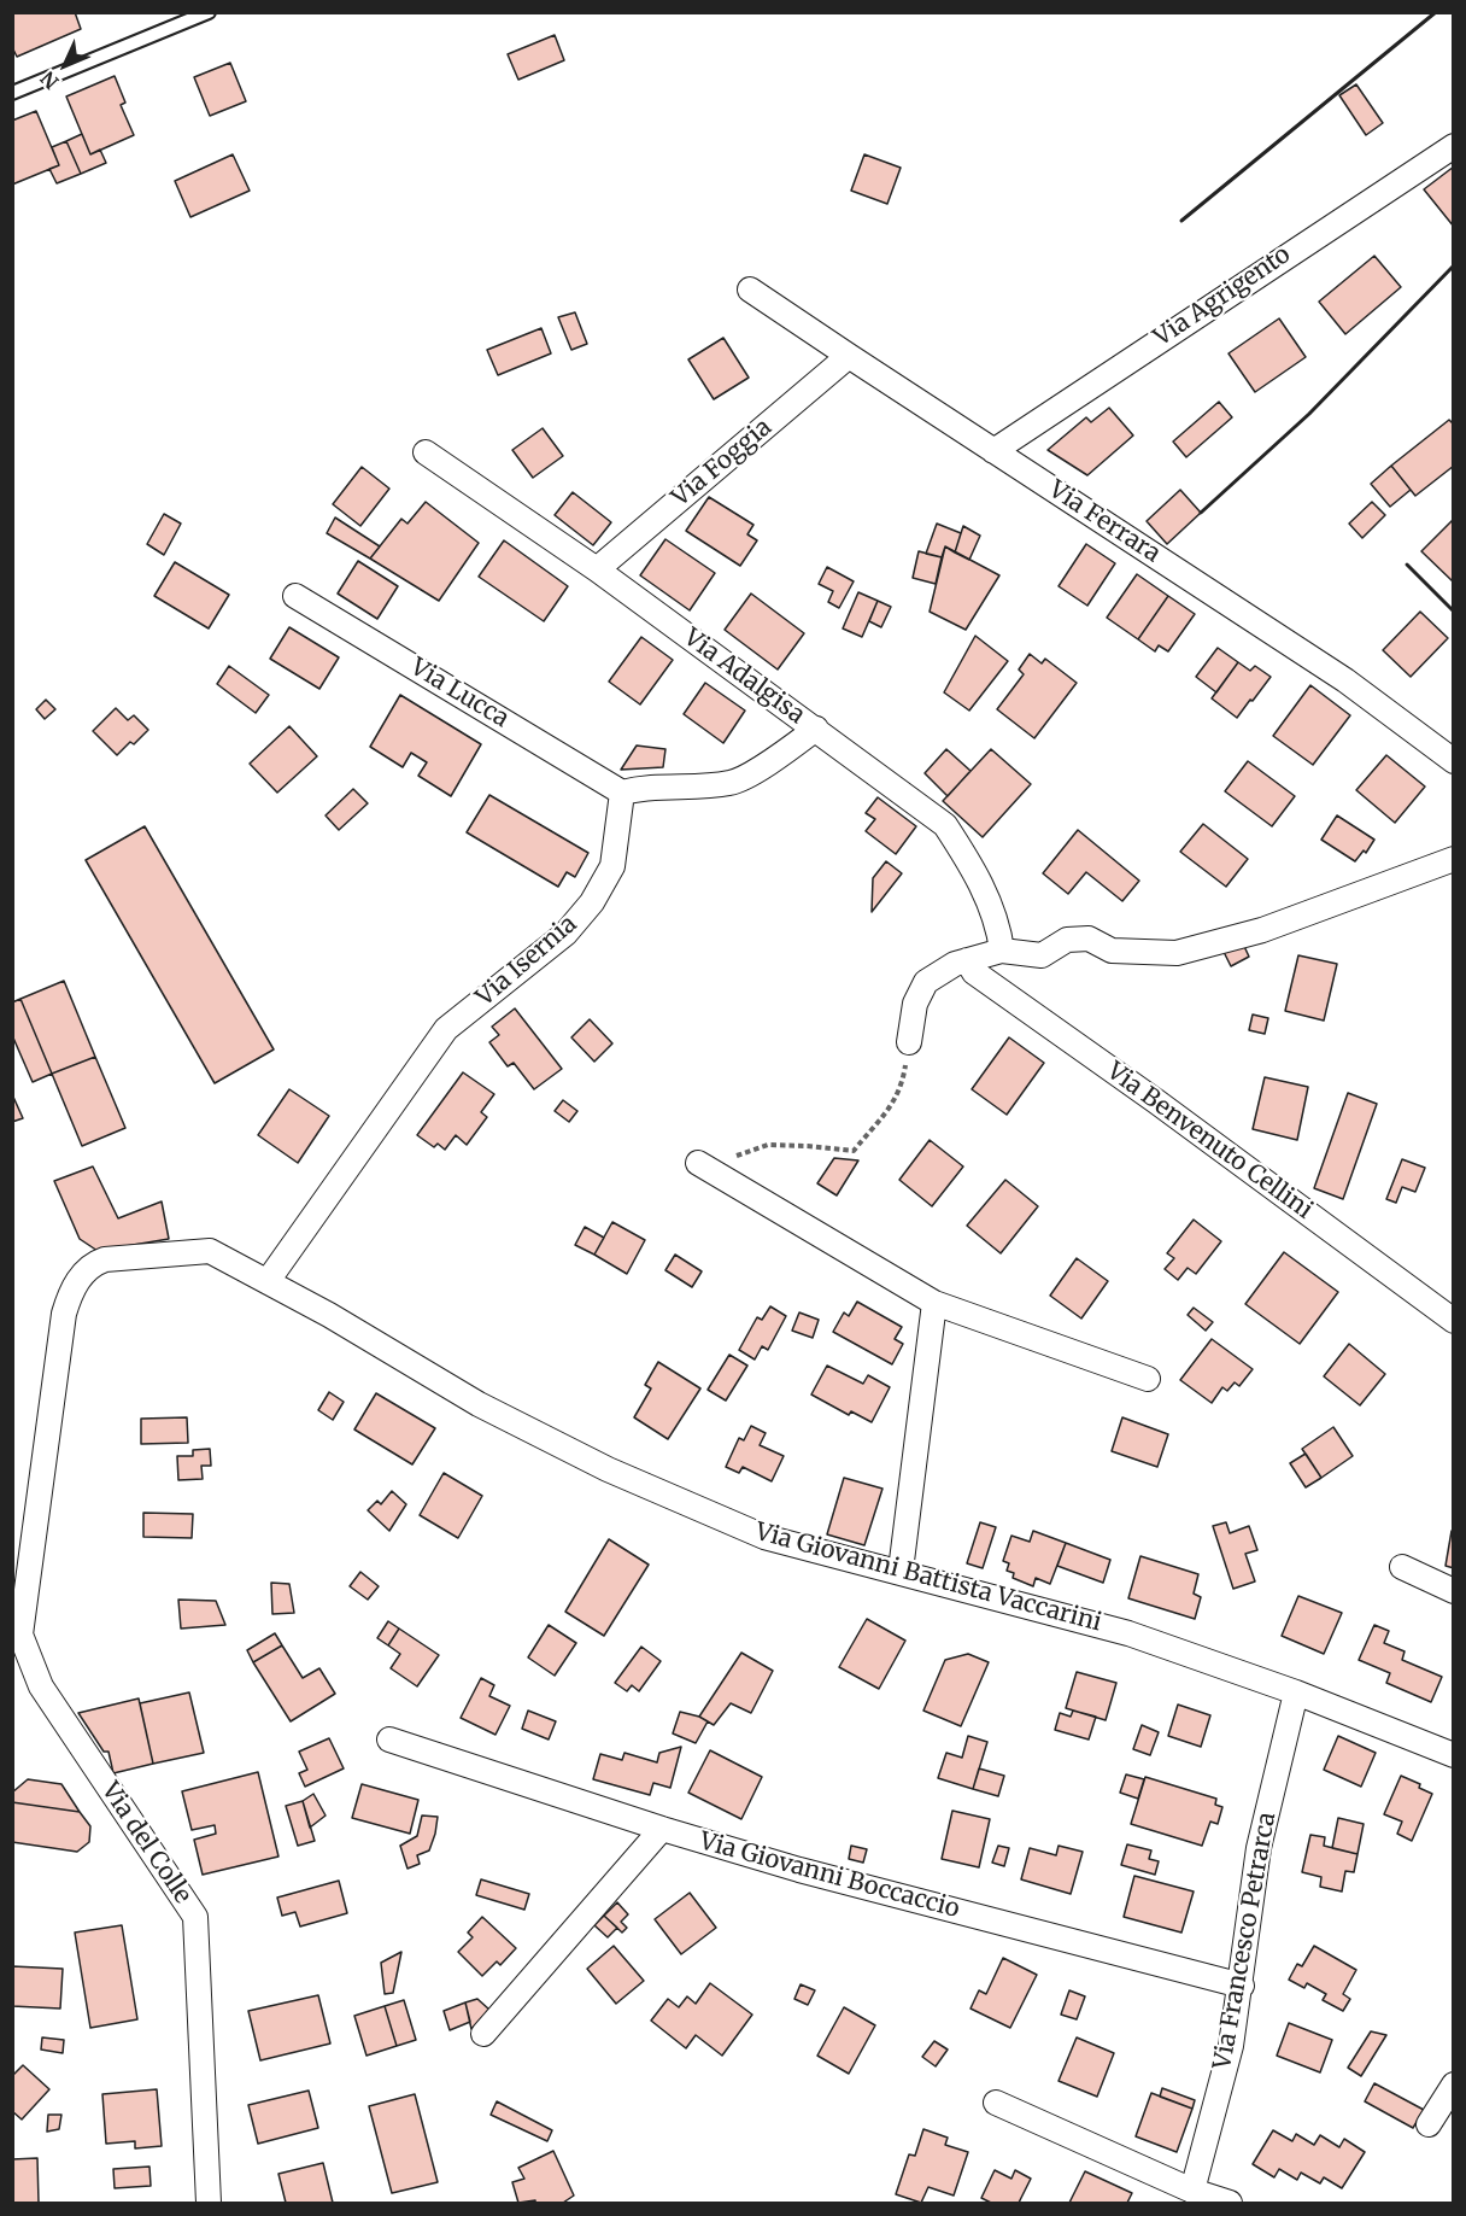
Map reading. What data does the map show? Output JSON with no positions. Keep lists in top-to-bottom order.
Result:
{
  "streets": {
    "street": [
      "Via Agrigento",
      "Via Foggia",
      "Via Ferrara",
      "Via Adalgisa",
      "Via Lucca",
      "Via Isernia",
      "Via Benvenuto Cellini",
      "Via Giovanni Battista Vaccarini",
      "Via del Colle",
      "Via Giovanni Boccaccio",
      "Via Francesco Petrarca"
    ]
  },
  "crossings": [
    ["Via Agrigento", "Via Ferrara"],
    ["Via Foggia", "Via Ferrara"],
    ["Via Foggia", "Via Adalgisa"],
    ["Via Lucca", "Via Isernia"],
    ["Via Isernia", "Via Giovanni Battista Vaccarini"],
    ["Via Giovanni Battista Vaccarini", "Via del Colle"],
    ["Via Giovanni Battista Vaccarini", "Via Francesco Petrarca"],
    ["Via Giovanni Boccaccio", "Via Francesco Petrarca"]
  ],
  "north": "bottom left"
}
